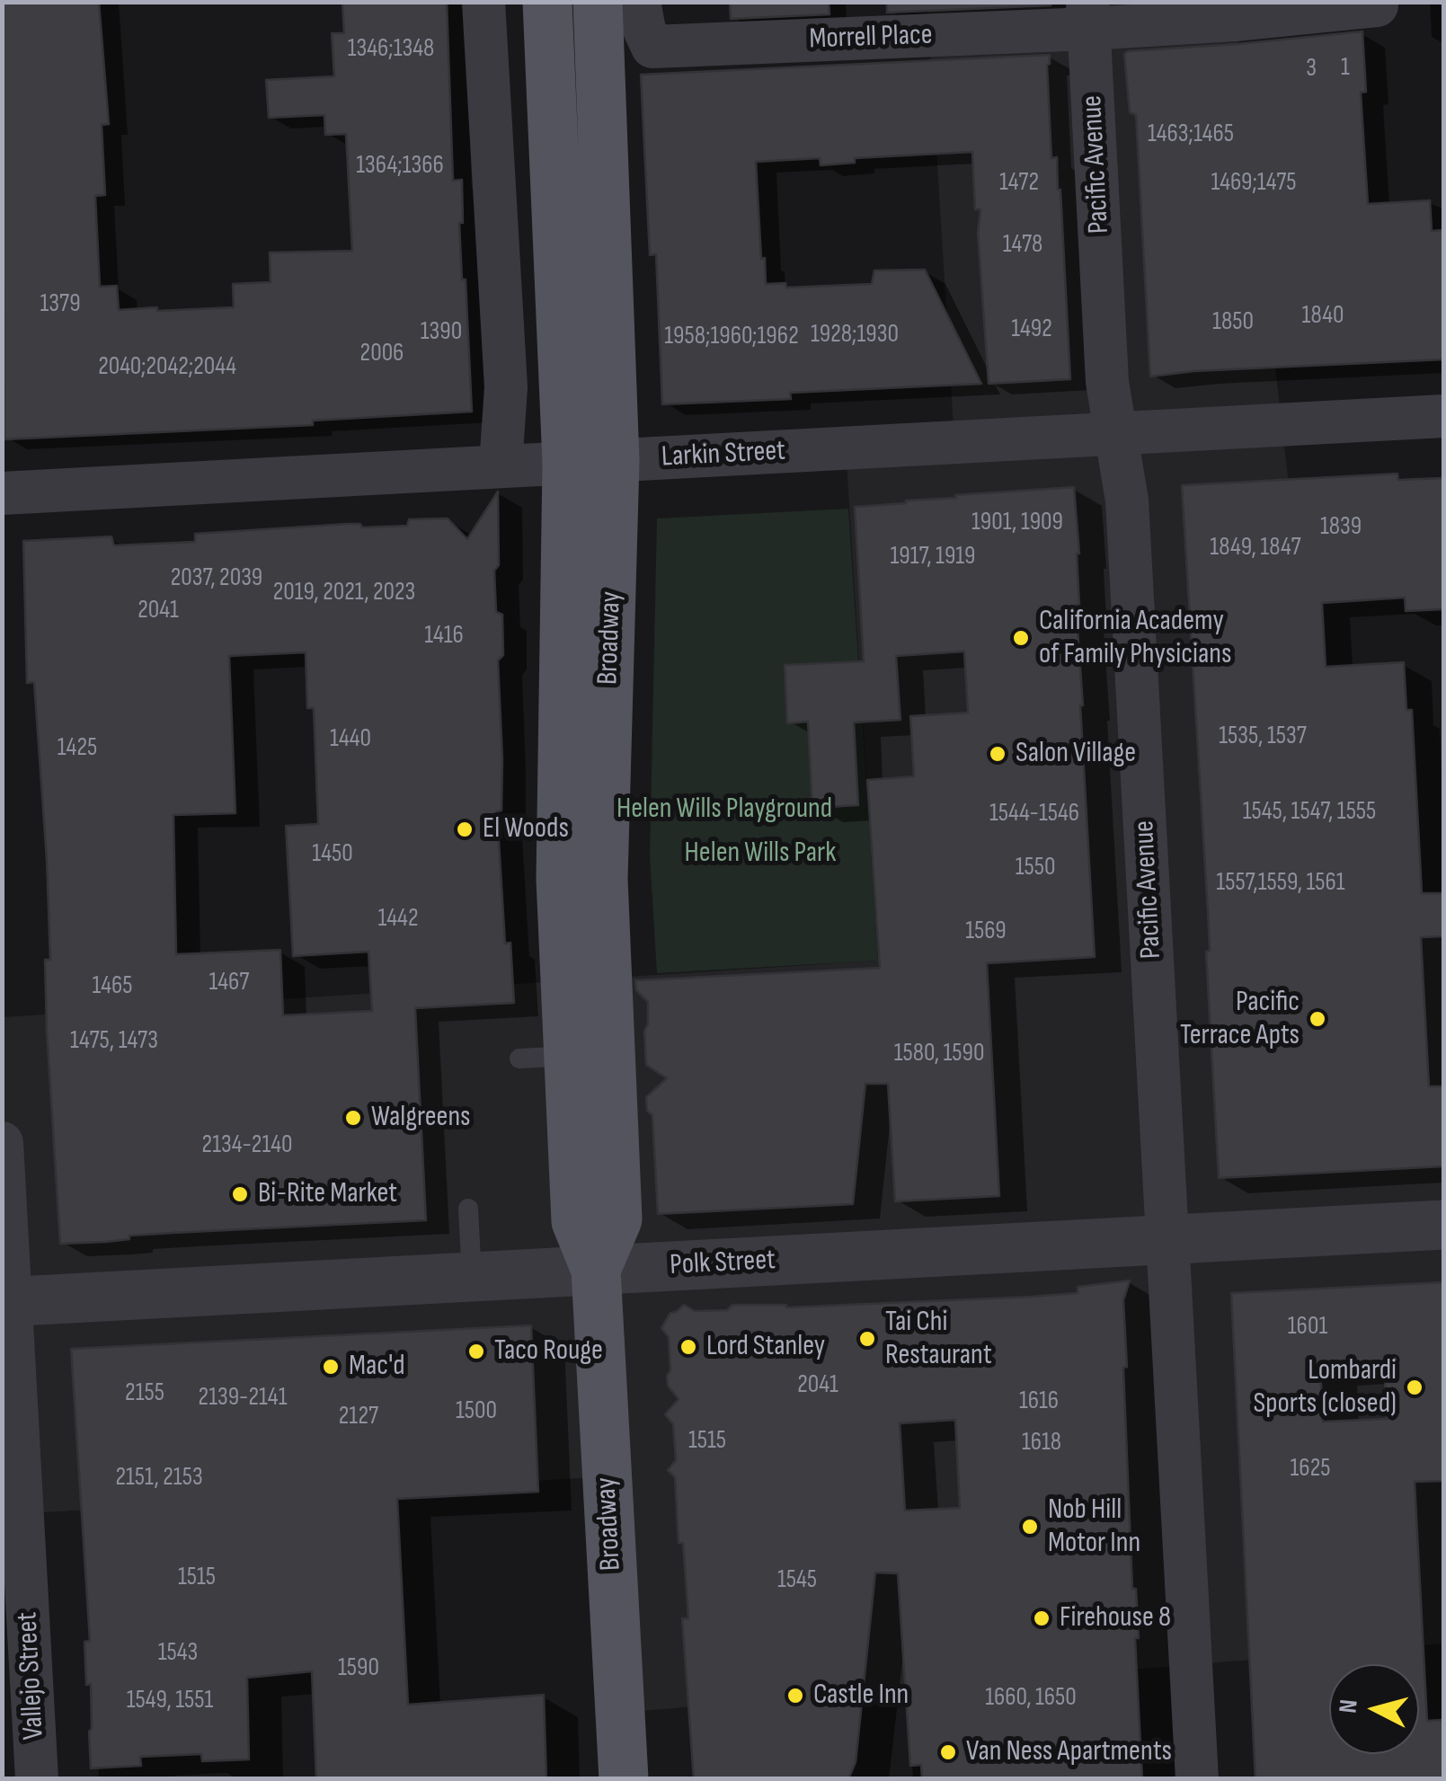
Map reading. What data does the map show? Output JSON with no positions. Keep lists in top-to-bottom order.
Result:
{
  "streets": {
    "main road": ["Broadway"],
    "street": [
      "Morrell Place",
      "Pacific Avenue",
      "Larkin Street",
      "Polk Street",
      "Vallejo Street"
    ]
  },
  "crossings": [
    ["Morrell Place", "Pacific Avenue"],
    ["Pacific Avenue", "Larkin Street"],
    ["Pacific Avenue", "Polk Street"],
    ["Larkin Street", "Broadway"],
    ["Broadway", "Polk Street"],
    ["Polk Street", "Vallejo Street"]
  ],
  "parks": ["Helen Wills Playground", "Helen Wills Park"],
  "places": [
    "California Academy of Family Physicians",
    "Salon Village",
    "El Woods",
    "Pacific Terrace Apts",
    "Walgreens",
    "Bi-Rite Market",
    "Tai Chi Restaurant",
    "Lord Stanley",
    "Taco Rouge",
    "Mac'd",
    "Lombardi Sports (closed)",
    "Nob Hill Motor Inn",
    "Firehouse 8",
    "Castle Inn",
    "Van Ness Apartments"
  ],
  "house_numbers": [
    "1346;1348",
    "1",
    "3",
    "1463;1465",
    "1364;1366",
    "1472",
    "1469;1475",
    "1478",
    "1379",
    "1840",
    "1850",
    "1492",
    "1390",
    "1928;1930",
    "1958;1960;1962",
    "2006",
    "2040;2042;2044",
    "1901, 1909",
    "1839",
    "1849, 1847",
    "1917, 1919",
    "2037, 2039",
    "2019, 2021, 2023",
    "2041",
    "1416",
    "1535, 1537",
    "1440",
    "1425",
    "1545, 1547, 1555",
    "1544-1546",
    "1450",
    "1550",
    "1557,1559, 1561",
    "1442",
    "1569",
    "1467",
    "1465",
    "1475, 1473",
    "1580, 1590",
    "2134-2140",
    "1601",
    "2041",
    "2155",
    "2139-2141",
    "1616",
    "1500",
    "2127",
    "1515",
    "1618",
    "1625",
    "2151, 2153",
    "1515",
    "1545",
    "1543",
    "1590",
    "1660, 1650",
    "1549, 1551"
  ],
  "north": "left"
}
